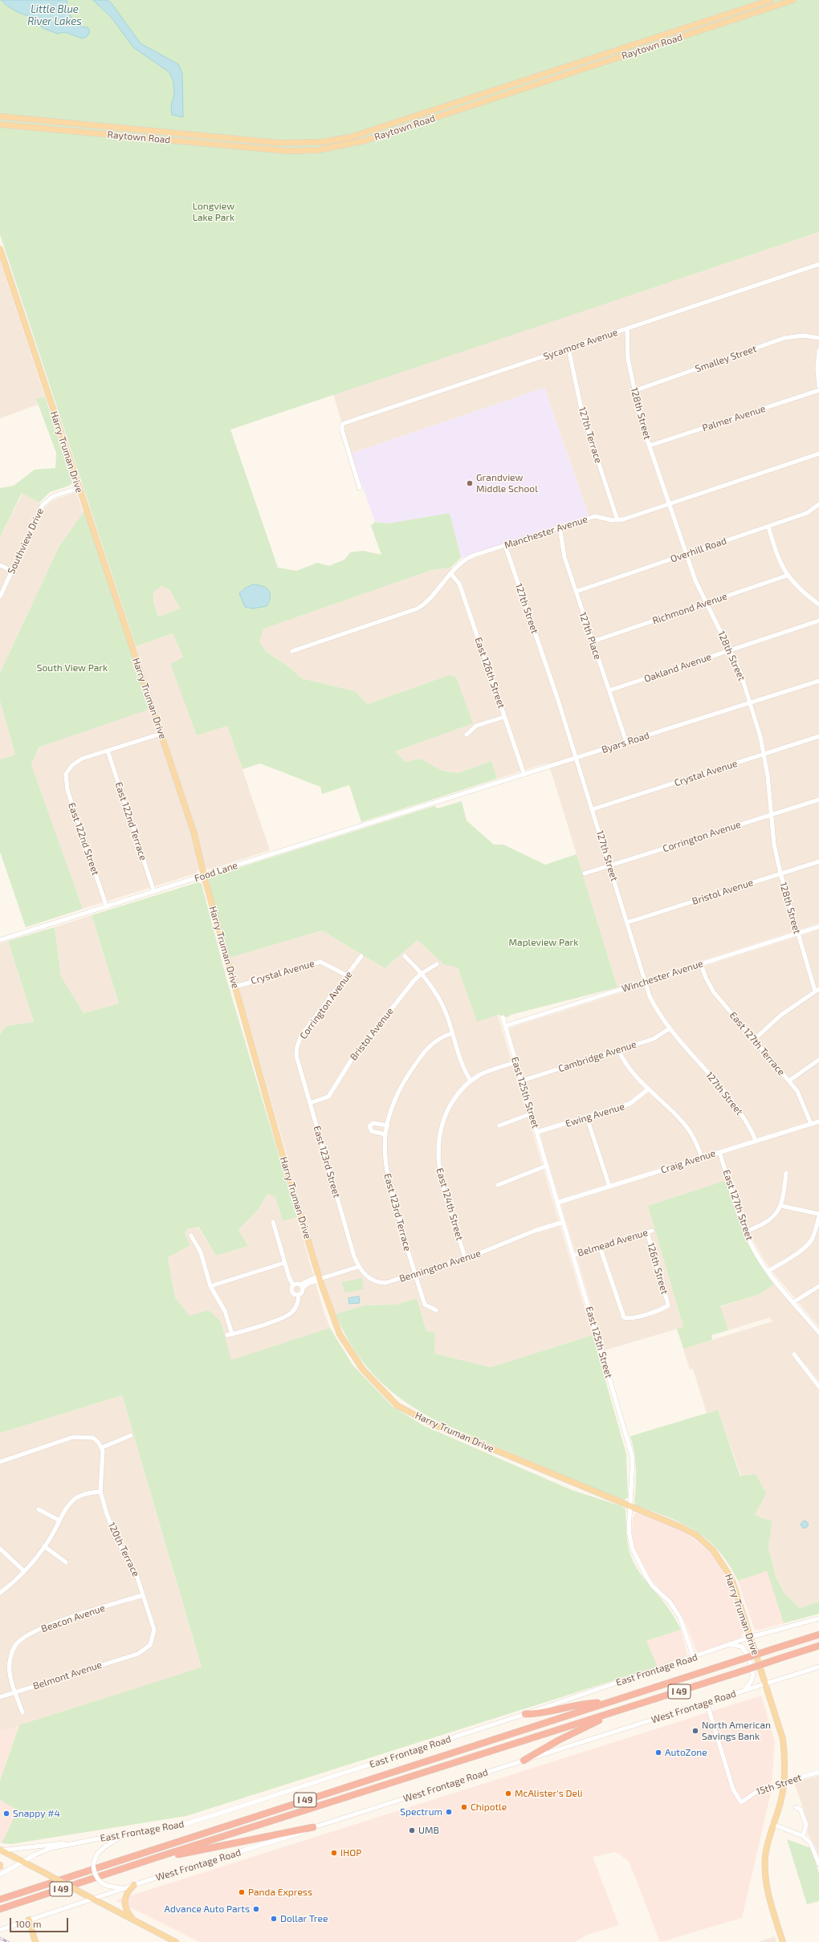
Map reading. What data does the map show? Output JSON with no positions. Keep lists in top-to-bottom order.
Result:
{
  "streets": {
    "highway": ["I 49"],
    "main road": ["Raytown Road", "Harry Truman Drive"],
    "street": [
      "Sycamore Avenue",
      "Smalley Street",
      "128th Street",
      "Palmer Avenue",
      "127th Terrace",
      "Manchester Avenue",
      "Southview Drive",
      "Overhill Road",
      "127th Street",
      "Richmond Avenue",
      "127th Place",
      "Oakland Avenue",
      "East 126th Street",
      "Byars Road",
      "Crystal Avenue",
      "East 122nd Terrace",
      "Corrington Avenue",
      "East 122nd Street",
      "Food Lane",
      "Bristol Avenue",
      "Winchester Avenue",
      "East 127th Terrace",
      "Cambridge Avenue",
      "East 125th Street",
      "Ewing Avenue",
      "East 123rd Street",
      "Craig Avenue",
      "East 124th Street",
      "East 127th Street",
      "East 123rd Terrace",
      "Belmead Avenue",
      "Bennington Avenue",
      "126th Street",
      "120th Terrace",
      "Beacon Avenue",
      "East Frontage Road",
      "Belmont Avenue",
      "West Frontage Road",
      "15th Street"
    ]
  },
  "crossings": [
    ["Sycamore Avenue", "128th Street"],
    ["Sycamore Avenue", "127th Terrace"],
    ["Smalley Street", "128th Street"],
    ["128th Street", "Palmer Avenue"],
    ["128th Street", "Manchester Avenue"],
    ["128th Street", "Overhill Road"],
    ["128th Street", "Richmond Avenue"],
    ["128th Street", "Oakland Avenue"],
    ["128th Street", "Byars Road"],
    ["128th Street", "Crystal Avenue"],
    ["128th Street", "Corrington Avenue"],
    ["128th Street", "Bristol Avenue"],
    ["128th Street", "Winchester Avenue"],
    ["127th Terrace", "Manchester Avenue"],
    ["Harry Truman Drive", "Southview Drive"],
    ["Harry Truman Drive", "Crystal Avenue"],
    ["Harry Truman Drive", "Food Lane"],
    ["Harry Truman Drive", "East 125th Street"],
    ["Harry Truman Drive", "East Frontage Road"],
    ["Harry Truman Drive", "West Frontage Road"],
    ["Harry Truman Drive", "15th Street"],
    ["Manchester Avenue", "127th Street"],
    ["Manchester Avenue", "127th Place"],
    ["Manchester Avenue", "East 126th Street"],
    ["Overhill Road", "127th Place"],
    ["127th Street", "Byars Road"],
    ["127th Street", "Crystal Avenue"],
    ["127th Street", "Corrington Avenue"],
    ["127th Street", "Bristol Avenue"],
    ["127th Street", "Winchester Avenue"],
    ["127th Street", "Cambridge Avenue"],
    ["127th Street", "Craig Avenue"],
    ["Richmond Avenue", "127th Place"],
    ["127th Place", "Oakland Avenue"],
    ["127th Place", "Byars Road"],
    ["East 126th Street", "Byars Road"],
    ["Byars Road", "Food Lane"],
    ["Crystal Avenue", "Corrington Avenue"],
    ["East 122nd Terrace", "East 122nd Street"],
    ["East 122nd Terrace", "Food Lane"],
    ["Corrington Avenue", "East 123rd Street"],
    ["East 122nd Street", "Food Lane"],
    ["Bristol Avenue", "East 123rd Street"],
    ["Winchester Avenue", "East 127th Terrace"],
    ["Winchester Avenue", "East 125th Street"],
    ["East 127th Terrace", "Craig Avenue"],
    ["Cambridge Avenue", "East 125th Street"],
    ["East 125th Street", "Ewing Avenue"],
    ["East 125th Street", "Craig Avenue"],
    ["East 125th Street", "Belmead Avenue"],
    ["East 125th Street", "Bennington Avenue"],
    ["East 125th Street", "East Frontage Road"],
    ["East 123rd Street", "Bennington Avenue"],
    ["Craig Avenue", "East 127th Street"],
    ["East 124th Street", "Bennington Avenue"],
    ["East 123rd Terrace", "Bennington Avenue"],
    ["Belmead Avenue", "126th Street"],
    ["120th Terrace", "Beacon Avenue"],
    ["120th Terrace", "Belmont Avenue"],
    ["Beacon Avenue", "Belmont Avenue"],
    ["West Frontage Road", "15th Street"]
  ],
  "water": ["Little Blue River Lakes"],
  "parks": ["Longview Lake Park", "South View Park", "Mapleview Park"],
  "places": [
    "Grandview Middle School",
    "North American Savings Bank",
    "AutoZone",
    "McAlister's Deli",
    "Chipotle",
    "Spectrum",
    "Snappy #4",
    "UMB",
    "IHOP",
    "Panda Express",
    "Advance Auto Parts",
    "Dollar Tree"
  ],
  "scale_bar": "100 m"
}
